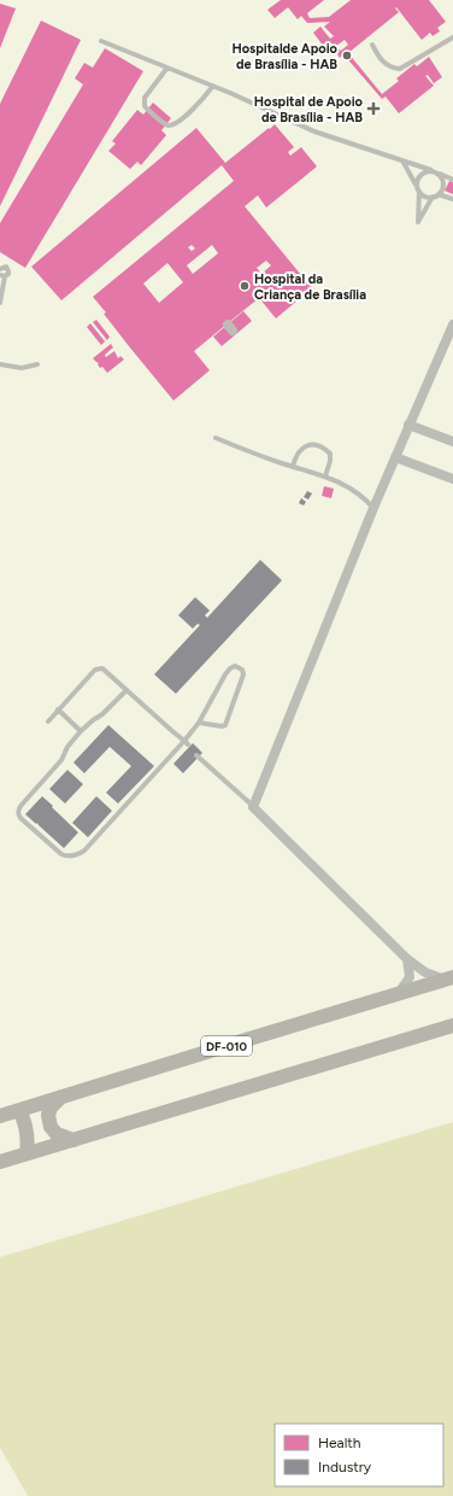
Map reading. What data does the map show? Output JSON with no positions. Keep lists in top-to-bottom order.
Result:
{
  "streets": {
    "main road": ["DF-010"]
  },
  "places": {
    "other": ["Hospitalde Apoio de Brasília - HAB", "Hospital da Criança de Brasília"],
    "health": ["Hospital de Apoio de Brasília - HAB"]
  },
  "legend": ["Health", "Industry"]
}
